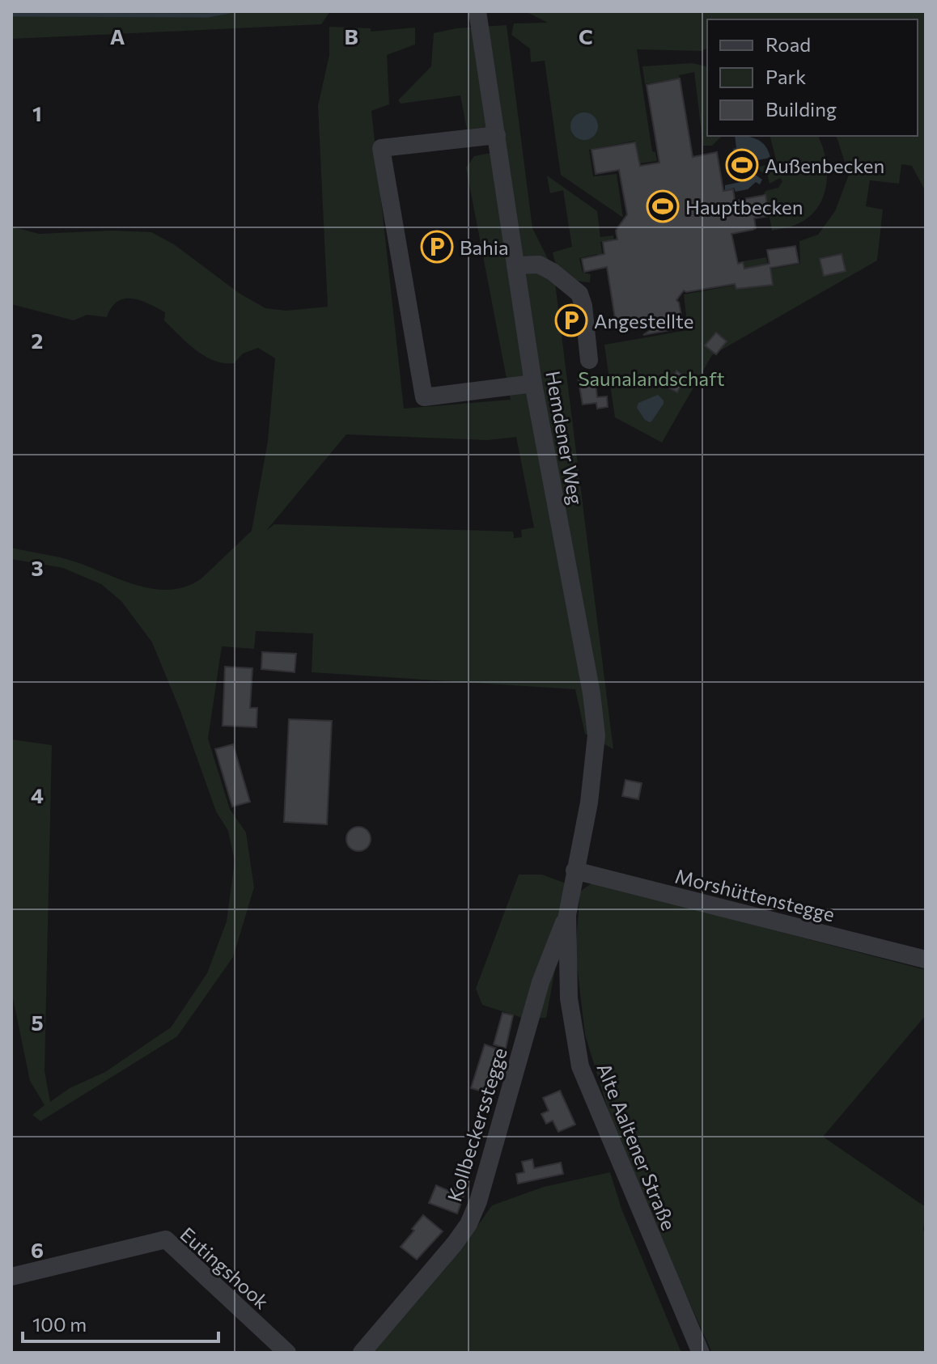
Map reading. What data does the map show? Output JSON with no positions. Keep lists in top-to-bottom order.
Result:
{
  "streets": {
    "street": [
      "Hemdener Weg",
      "Morshüttenstegge",
      "Kollbeckersstegge",
      "Alte Aaltener Straße",
      "Eutingshook"
    ]
  },
  "crossings": [
    ["Hemdener Weg", "Morshüttenstegge"],
    ["Hemdener Weg", "Alte Aaltener Straße"],
    ["Morshüttenstegge", "Alte Aaltener Straße"],
    ["Kollbeckersstegge", "Alte Aaltener Straße"]
  ],
  "parks": ["Saunalandschaft"],
  "places": {
    "sports": ["Außenbecken", "Hauptbecken"],
    "parking": ["Bahia", "Angestellte"]
  },
  "legend": ["Road", "Park", "Building"],
  "scale_bar": "100 m",
  "grid": {
    "columns": ["A", "B", "C"],
    "rows": [
      "1",
      "2",
      "3",
      "4",
      "5",
      "6"
    ]
  }
}
